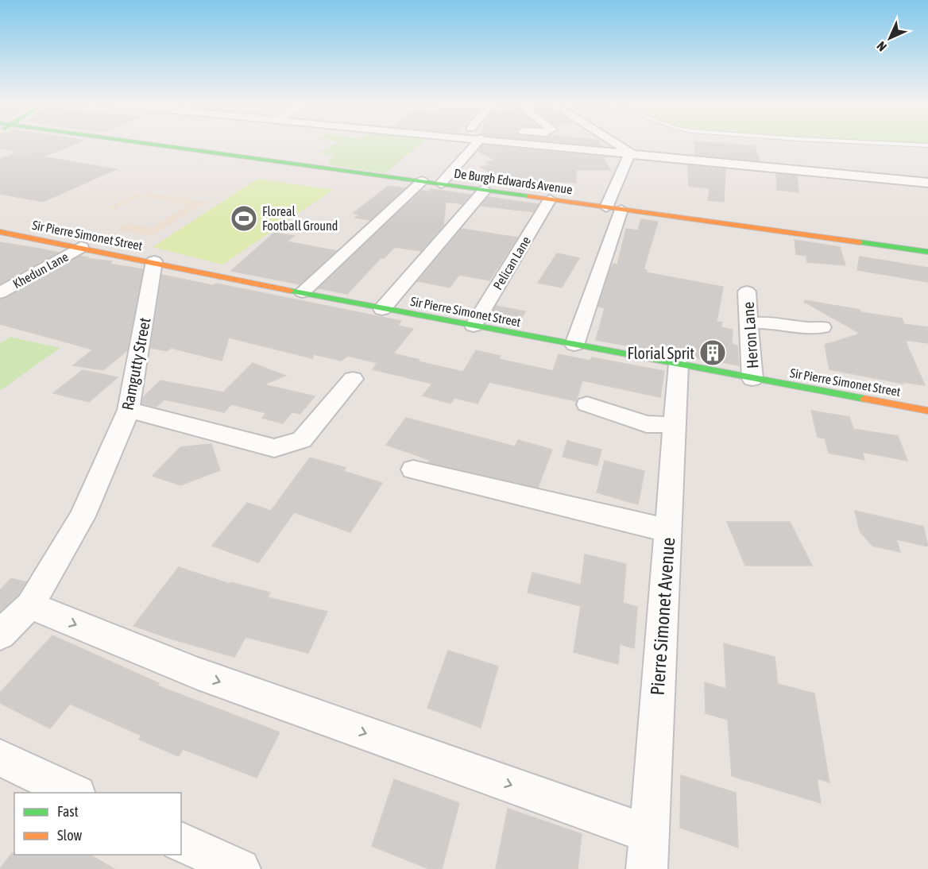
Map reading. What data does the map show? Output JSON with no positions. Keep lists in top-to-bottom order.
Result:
{
  "streets": {
    "street": [
      "De Burgh Edwards Avenue",
      "Sir Pierre Simonet Street",
      "Pelican Lane",
      "Khedun Lane",
      "Heron Lane",
      "Ramgutty Street",
      "Pierre Simonet Avenue"
    ]
  },
  "crossings": [
    ["De Burgh Edwards Avenue", "Pelican Lane"],
    ["Sir Pierre Simonet Street", "Pelican Lane"],
    ["Sir Pierre Simonet Street", "Khedun Lane"],
    ["Sir Pierre Simonet Street", "Heron Lane"],
    ["Sir Pierre Simonet Street", "Ramgutty Street"],
    ["Sir Pierre Simonet Street", "Pierre Simonet Avenue"]
  ],
  "places": {
    "sports": ["Floreal Football Ground"],
    "building": ["Florial Sprit"]
  },
  "legend": ["Fast", "Slow"],
  "north": "bottom left"
}
